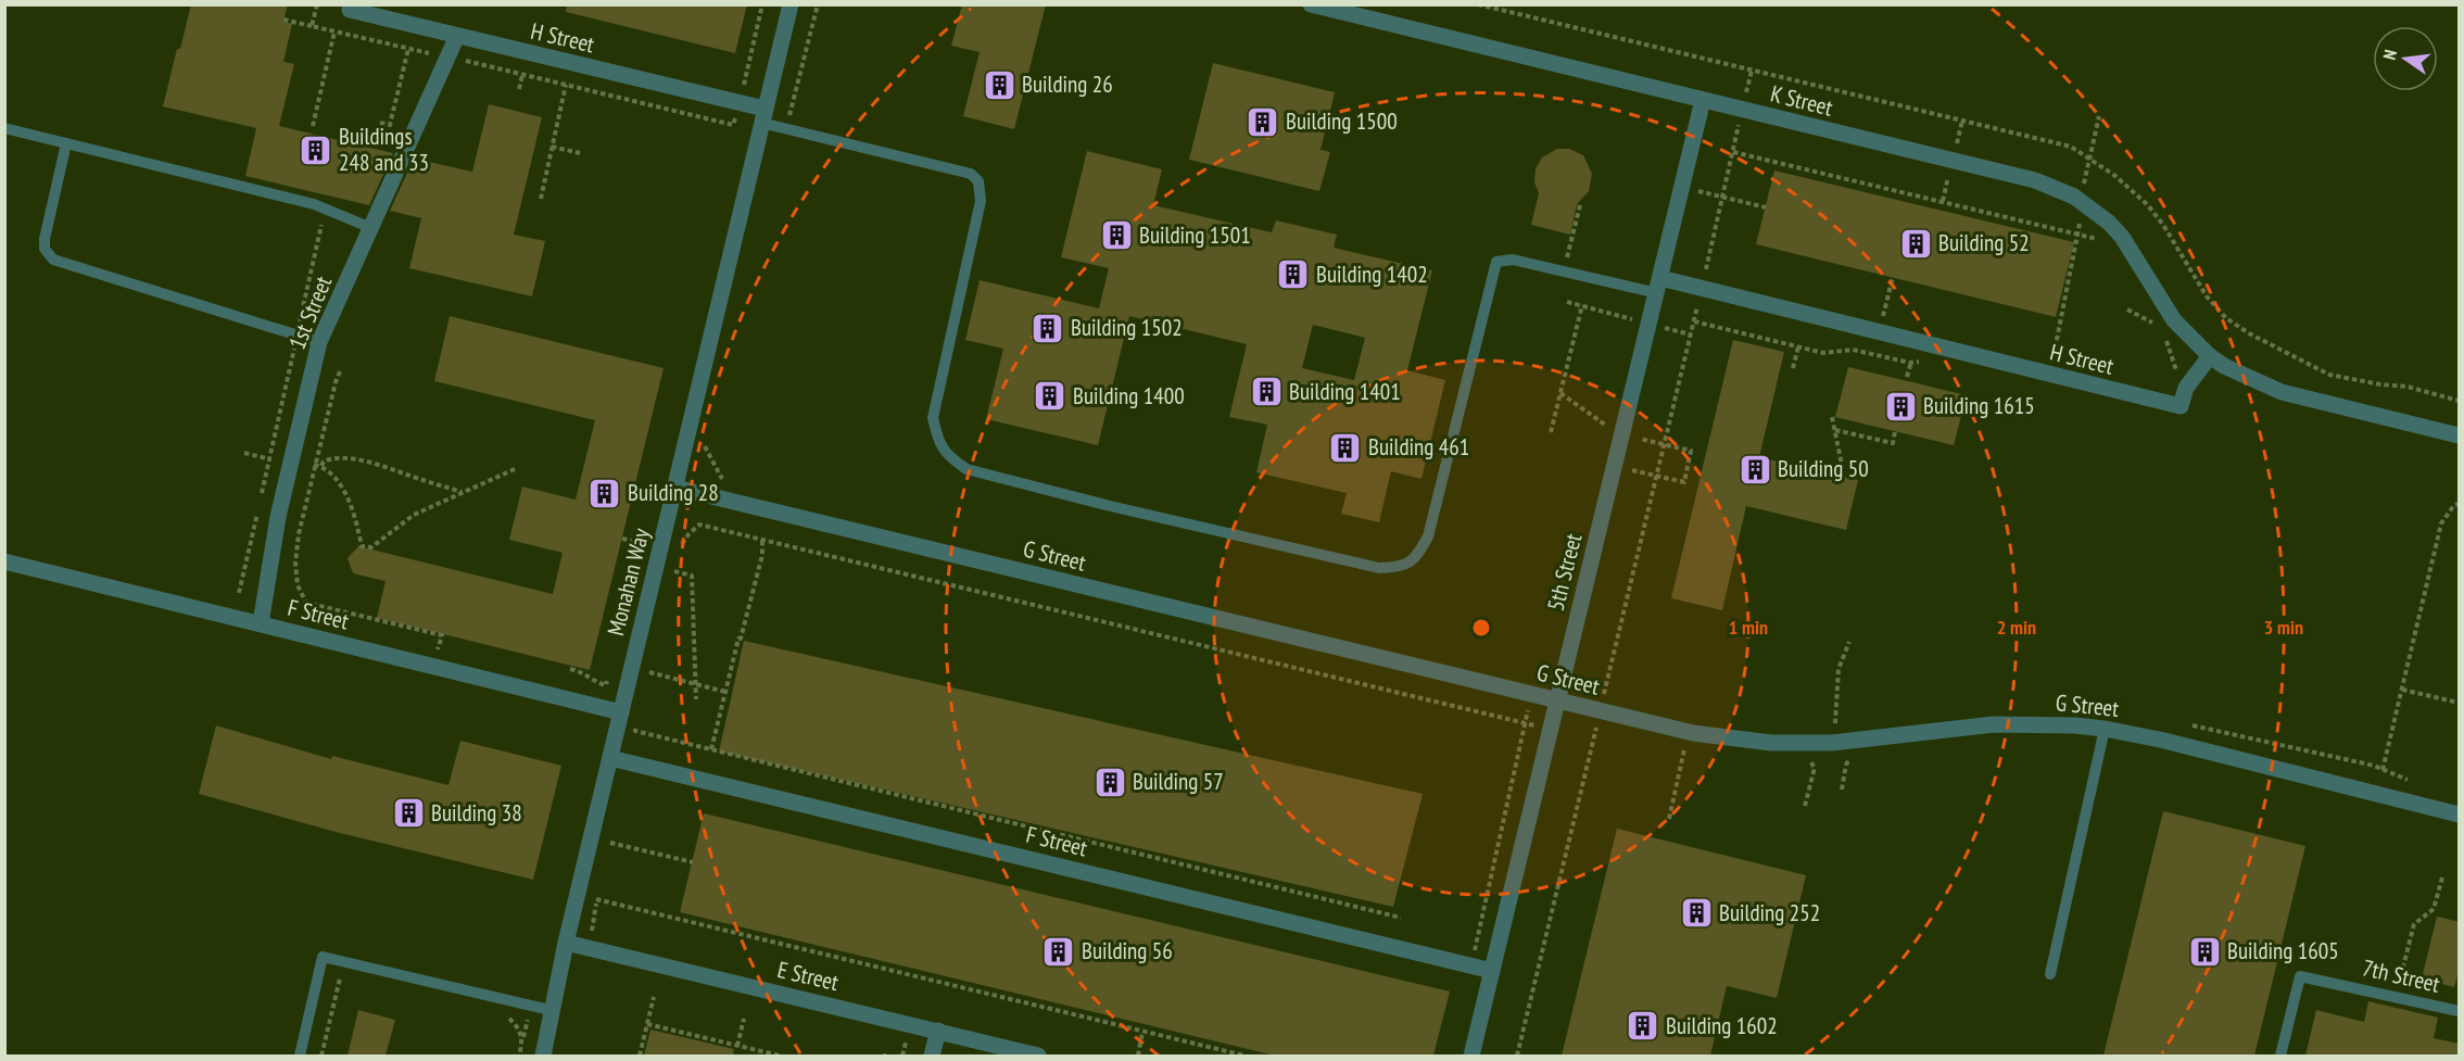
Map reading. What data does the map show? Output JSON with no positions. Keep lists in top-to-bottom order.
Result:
{
  "streets": {
    "street": [
      "H Street",
      "K Street",
      "1st Street",
      "G Street",
      "5th Street",
      "Monahan Way",
      "F Street",
      "E Street"
    ],
    "lane": ["7th Street"]
  },
  "crossings": [
    ["H Street", "K Street"],
    ["H Street", "1st Street"],
    ["H Street", "5th Street"],
    ["H Street", "Monahan Way"],
    ["K Street", "5th Street"],
    ["1st Street", "F Street"],
    ["G Street", "5th Street"],
    ["G Street", "Monahan Way"],
    ["5th Street", "F Street"],
    ["Monahan Way", "F Street"],
    ["Monahan Way", "E Street"]
  ],
  "places": {
    "building": [
      "Building 26",
      "Building 1500",
      "Buildings 248 and 33",
      "Building 1501",
      "Building 52",
      "Building 1402",
      "Building 1502",
      "Building 1401",
      "Building 1400",
      "Building 1615",
      "Building 461",
      "Building 50",
      "Building 28",
      "Building 57",
      "Building 38",
      "Building 252",
      "Building 56",
      "Building 1605",
      "Building 1602"
    ]
  },
  "north": "left",
  "rings": ["1 min", "2 min", "3 min"]
}
